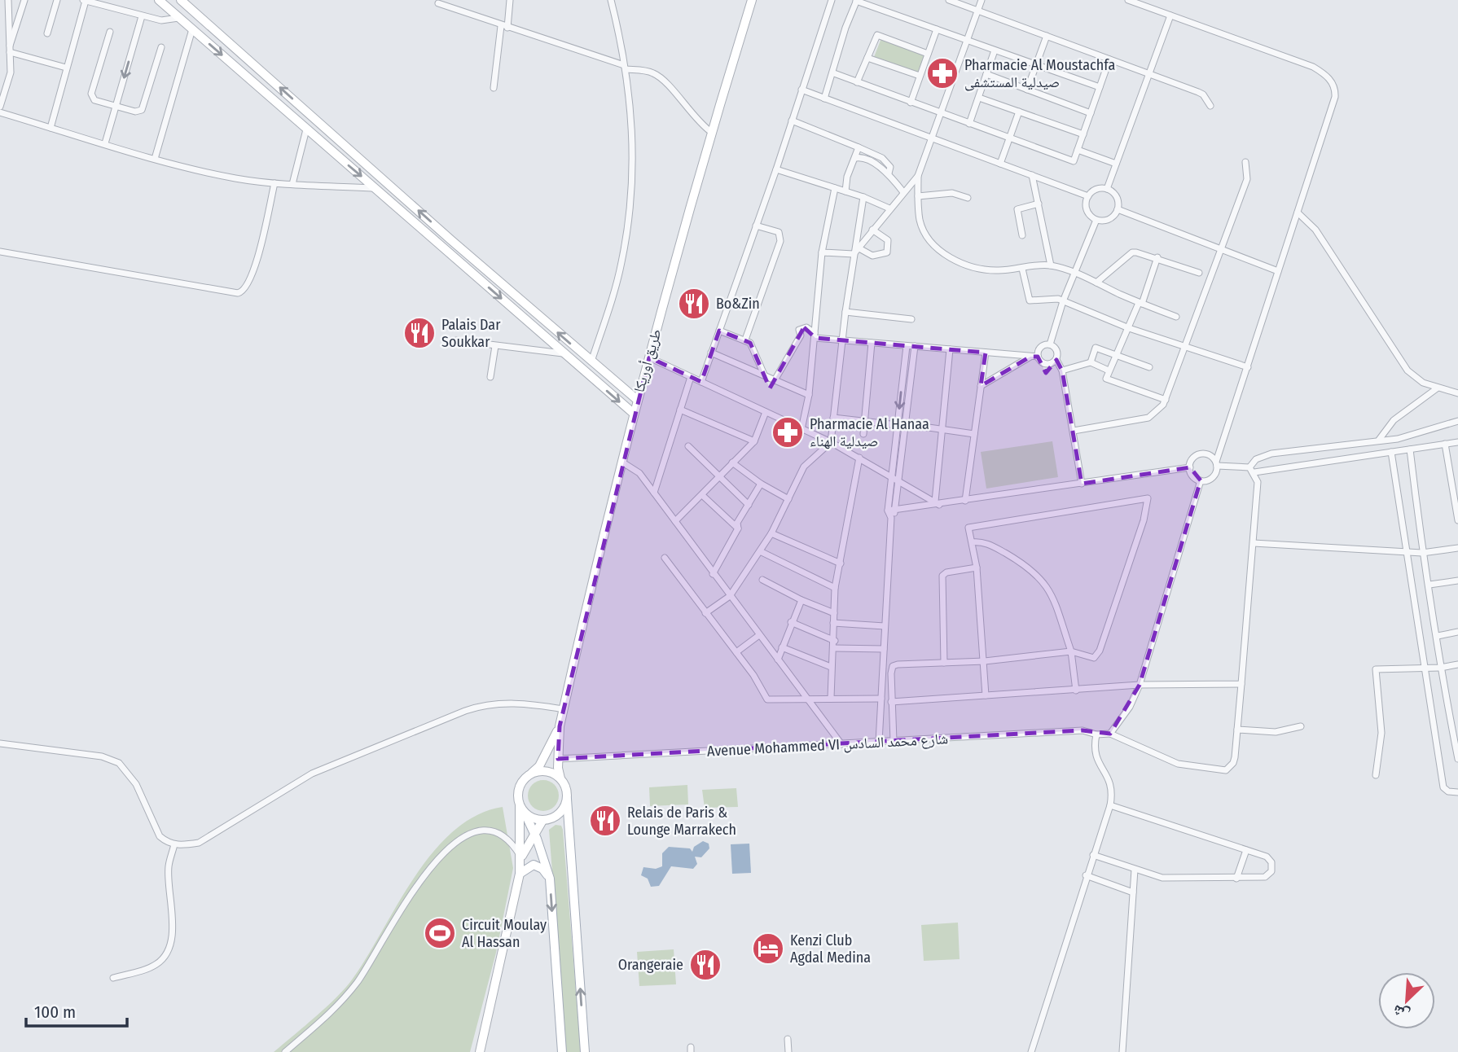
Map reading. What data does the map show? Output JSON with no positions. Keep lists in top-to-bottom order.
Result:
{
  "streets": {
    "street": ["طريق أوريكا", "Avenue Mohammed VI شارع محمد السادس"]
  },
  "crossings": [
    ["طريق أوريكا", "Avenue Mohammed VI شارع محمد السادس"]
  ],
  "places": {
    "pharmacy": ["Pharmacie Al Moustachfa صيدلية المستشفى", "Pharmacie Al Hanaa صيدلية الهناء"],
    "restaurant": [
      "Bo&Zin",
      "Palais Dar Soukkar",
      "Relais de Paris & Lounge Marrakech",
      "Orangeraie"
    ],
    "sports": ["Circuit Moulay Al Hassan"],
    "hotel": ["Kenzi Club Agdal Medina"]
  },
  "scale_bar": "100 m",
  "north": "bottom left"
}
